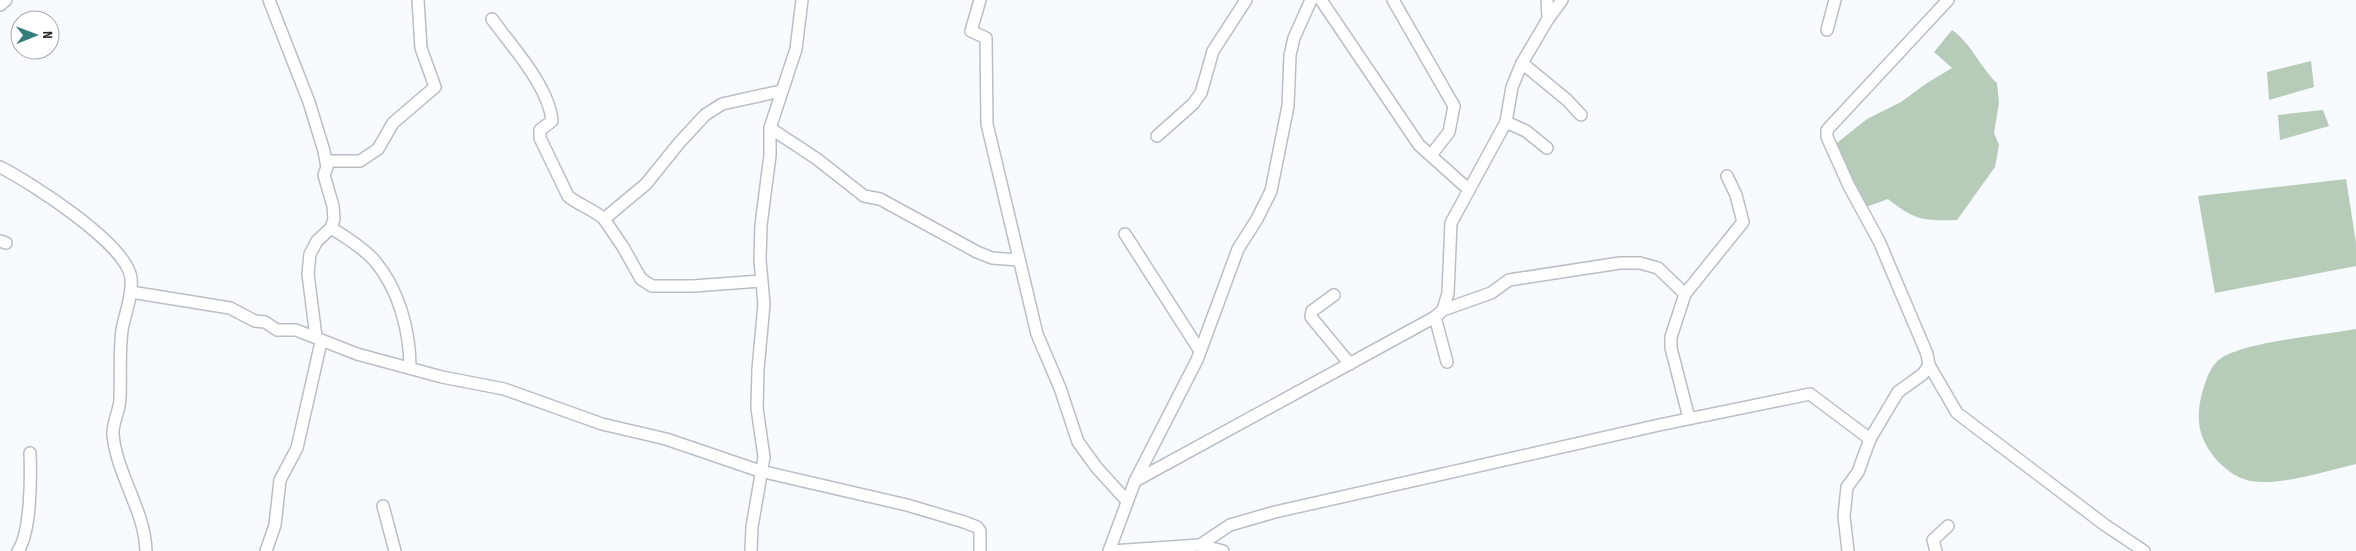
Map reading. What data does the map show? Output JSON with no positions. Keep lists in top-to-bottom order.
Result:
{
  "north": "right"
}
